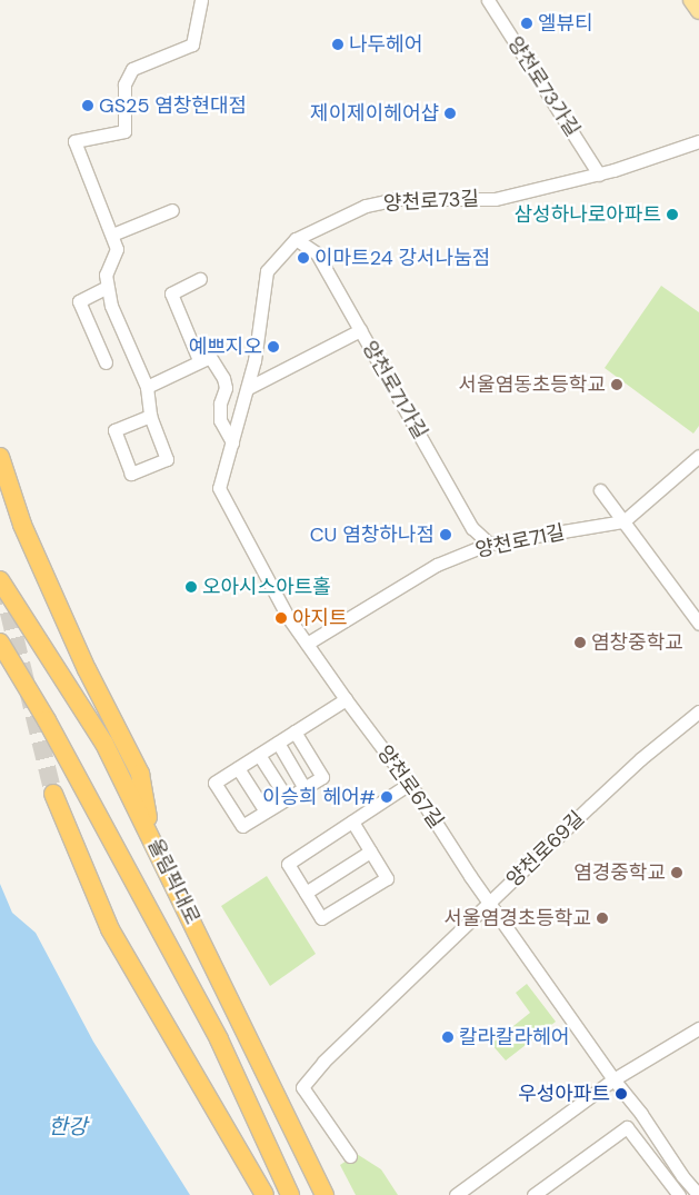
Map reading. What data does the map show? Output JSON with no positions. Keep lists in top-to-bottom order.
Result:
{
  "streets": {
    "highway": ["올림픽대로"],
    "street": [
      "양천로73가길",
      "양천로73길",
      "양천로71가길",
      "양천로71길",
      "양천로67길",
      "양천로69길"
    ]
  },
  "crossings": [
    ["양천로73가길", "양천로73길"],
    ["양천로73길", "양천로71가길"],
    ["양천로73길", "양천로67길"],
    ["양천로71가길", "양천로71길"],
    ["양천로71길", "양천로67길"],
    ["양천로67길", "양천로69길"]
  ],
  "water": ["한강"],
  "places": [
    "엘뷰티",
    "나두헤어",
    "GS25 염창현대점",
    "제이제이헤어샵",
    "삼성하나로아파트",
    "이마트24 강서나눔점",
    "예쁘지오",
    "서울염동초등학교",
    "CU 염창하나점",
    "오아시스아트홀",
    "아지트",
    "염창중학교",
    "이승희 헤어#",
    "염경중학교",
    "서울염경초등학교",
    "칼라칼라헤어",
    "우성아파트"
  ]
}
